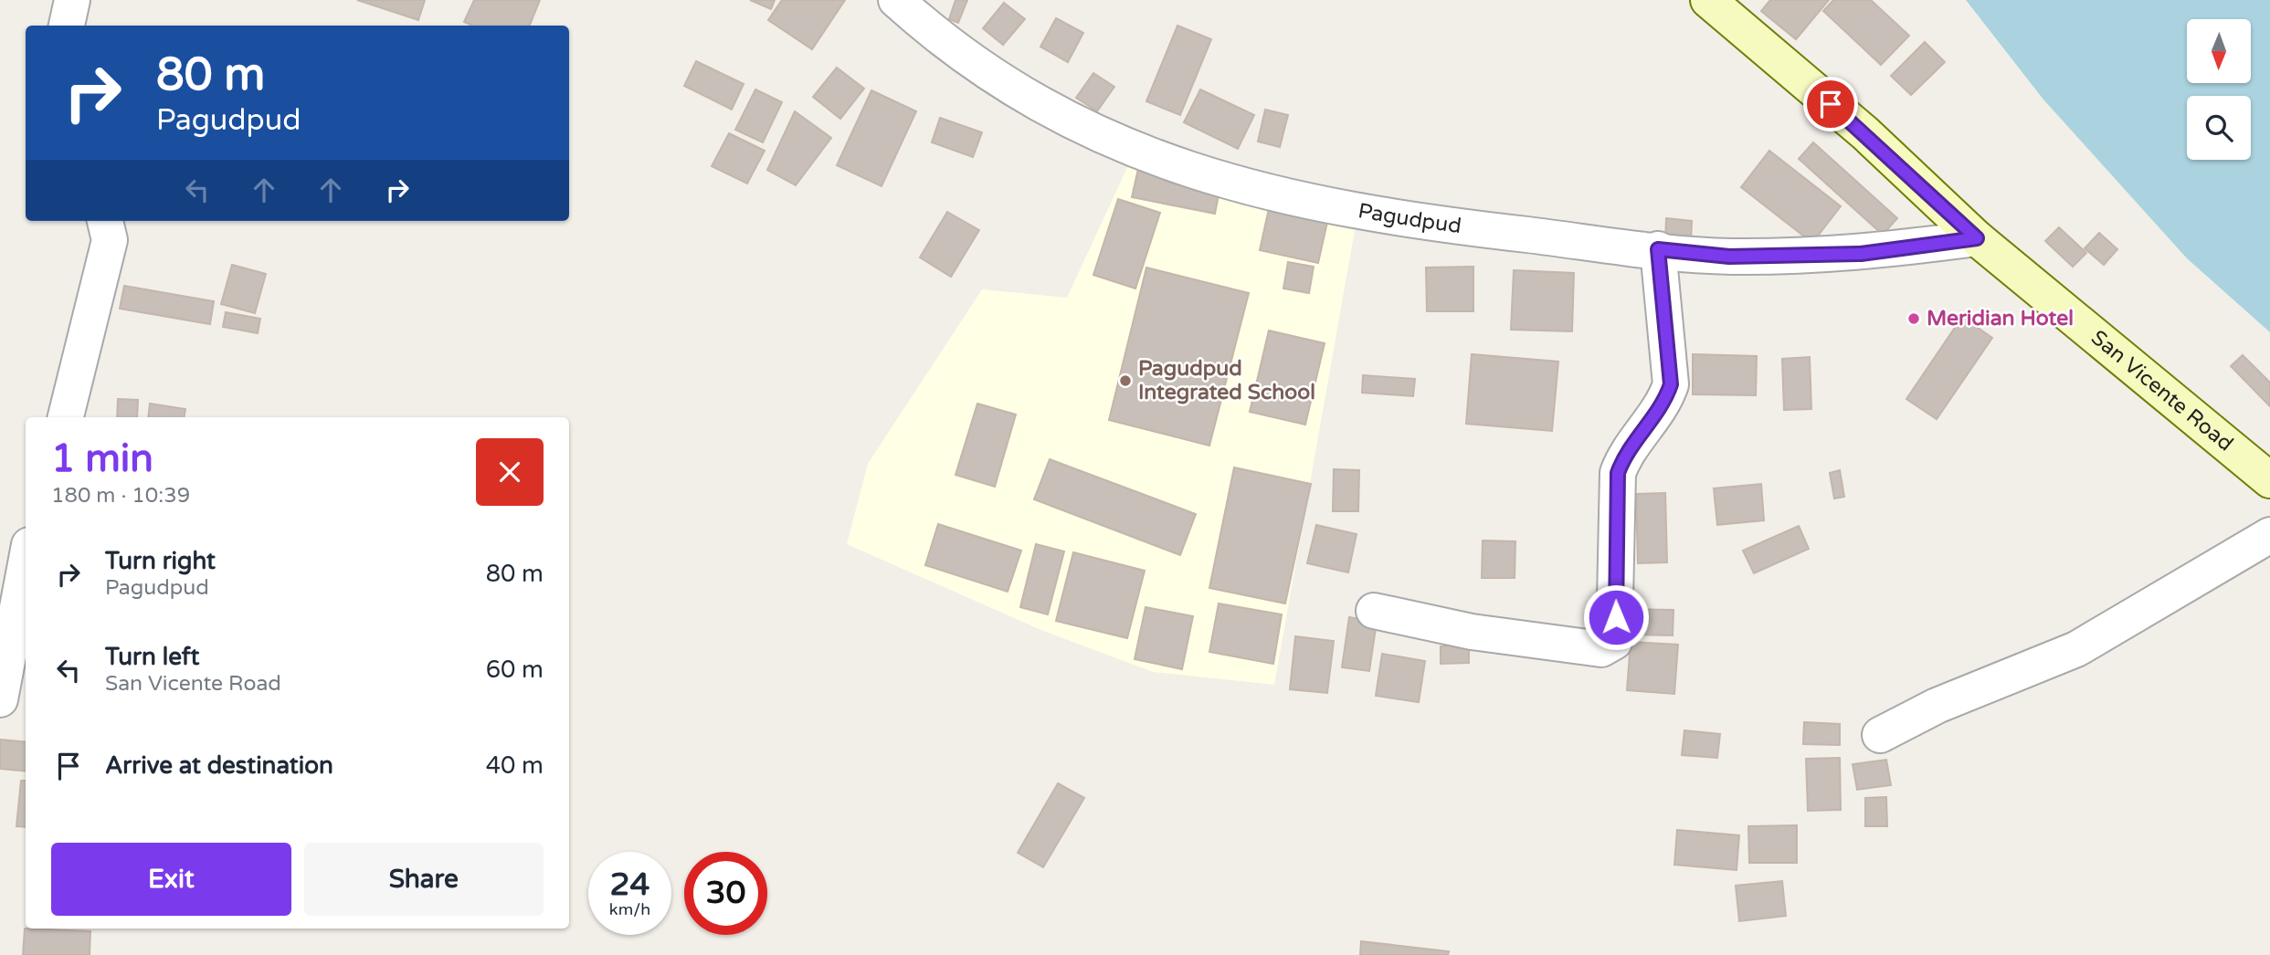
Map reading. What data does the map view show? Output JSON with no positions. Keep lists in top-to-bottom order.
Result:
{
  "streets": {
    "street": ["Pagudpud", "San Vicente Road"]
  },
  "crossings": [
    ["Pagudpud", "San Vicente Road"]
  ],
  "places": ["Meridian Hotel", "Pagudpud Integrated School"],
  "north": "bottom",
  "page": {
    "turn": ["80 m", "Pagudpud"],
    "heading": ["1 min", "180 m · 10:39"],
    "list": [
      {
        "name": "Turn right",
        "note": "Pagudpud",
        "value": "80 m"
      },
      {
        "name": "Turn left",
        "note": "San Vicente Road",
        "value": "60 m"
      },
      {
        "name": "Arrive at destination",
        "value": "40 m"
      }
    ],
    "buttons": ["Exit", "Share"],
    "speed": "24 km/h",
    "limit": "30"
  }
}
